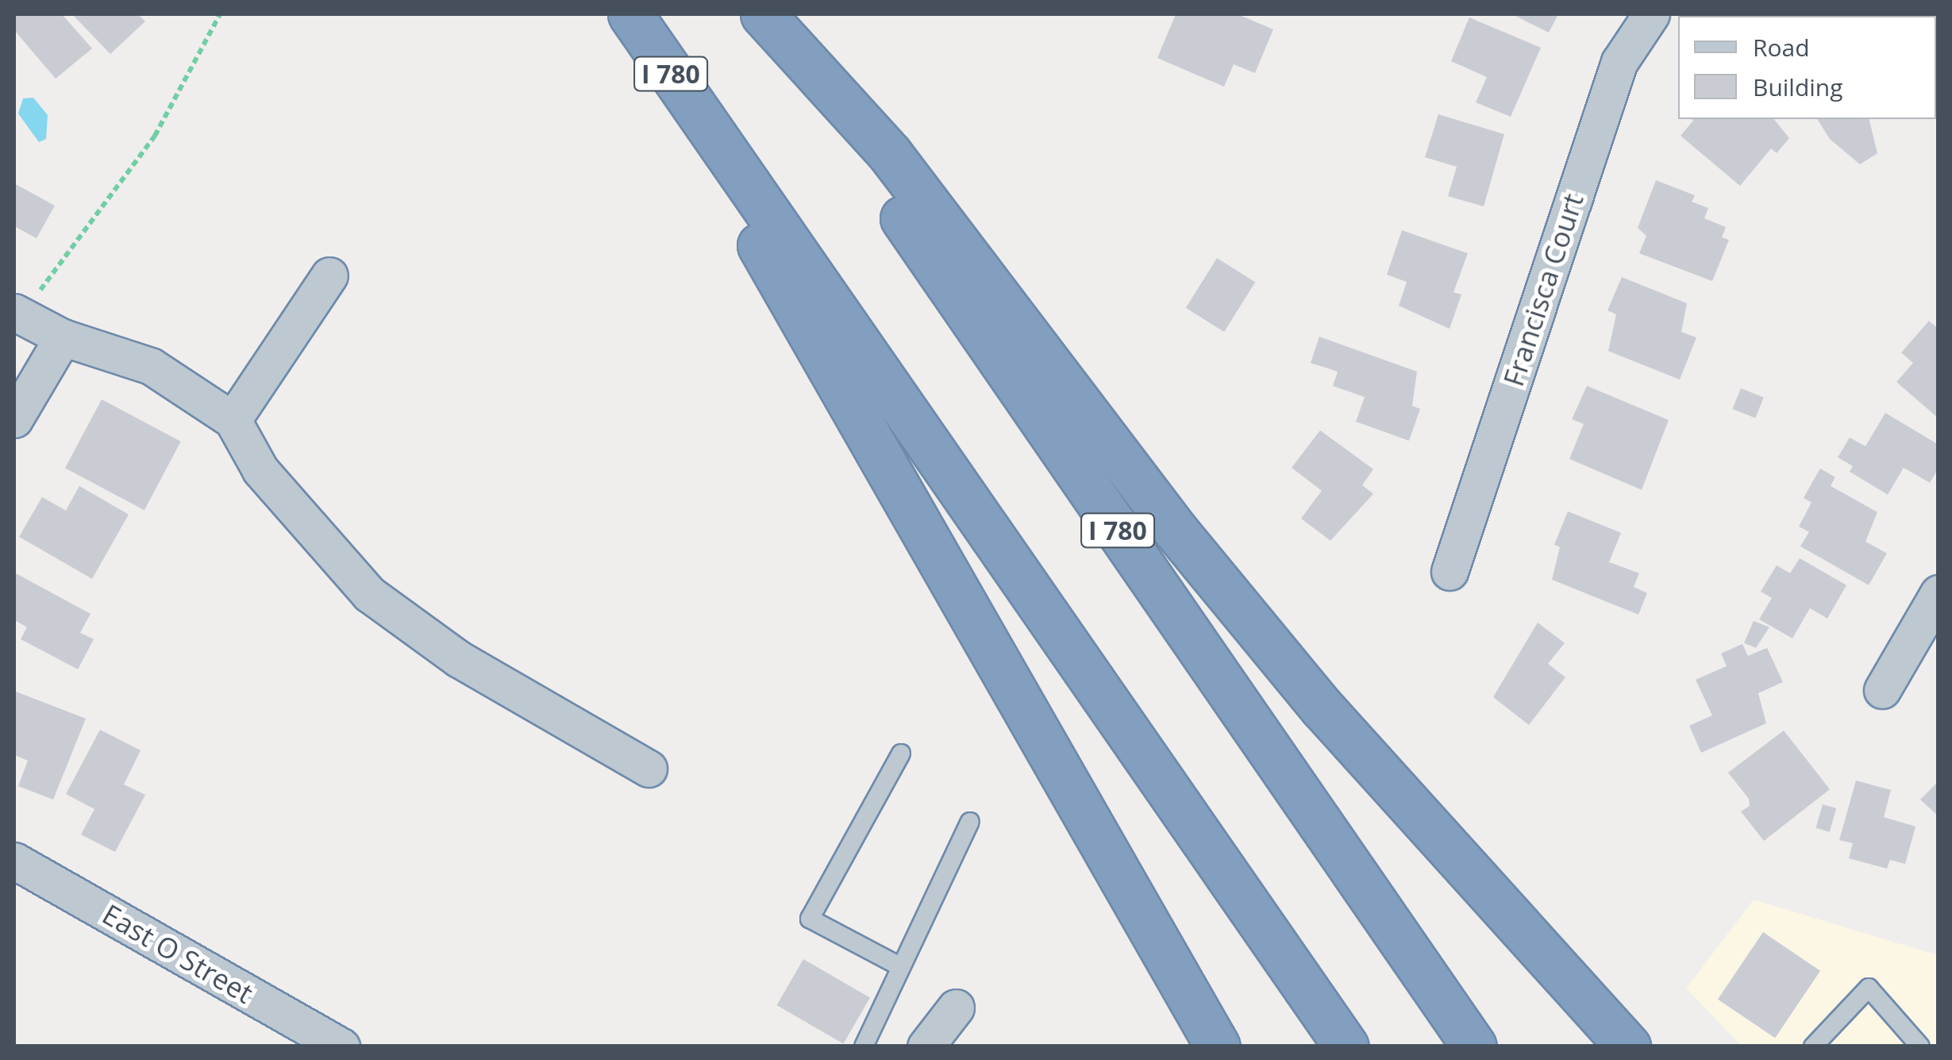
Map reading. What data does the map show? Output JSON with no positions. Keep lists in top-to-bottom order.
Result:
{
  "streets": {
    "highway": ["I 780"],
    "street": ["Francisca Court", "East O Street"]
  },
  "legend": ["Road", "Building"]
}
